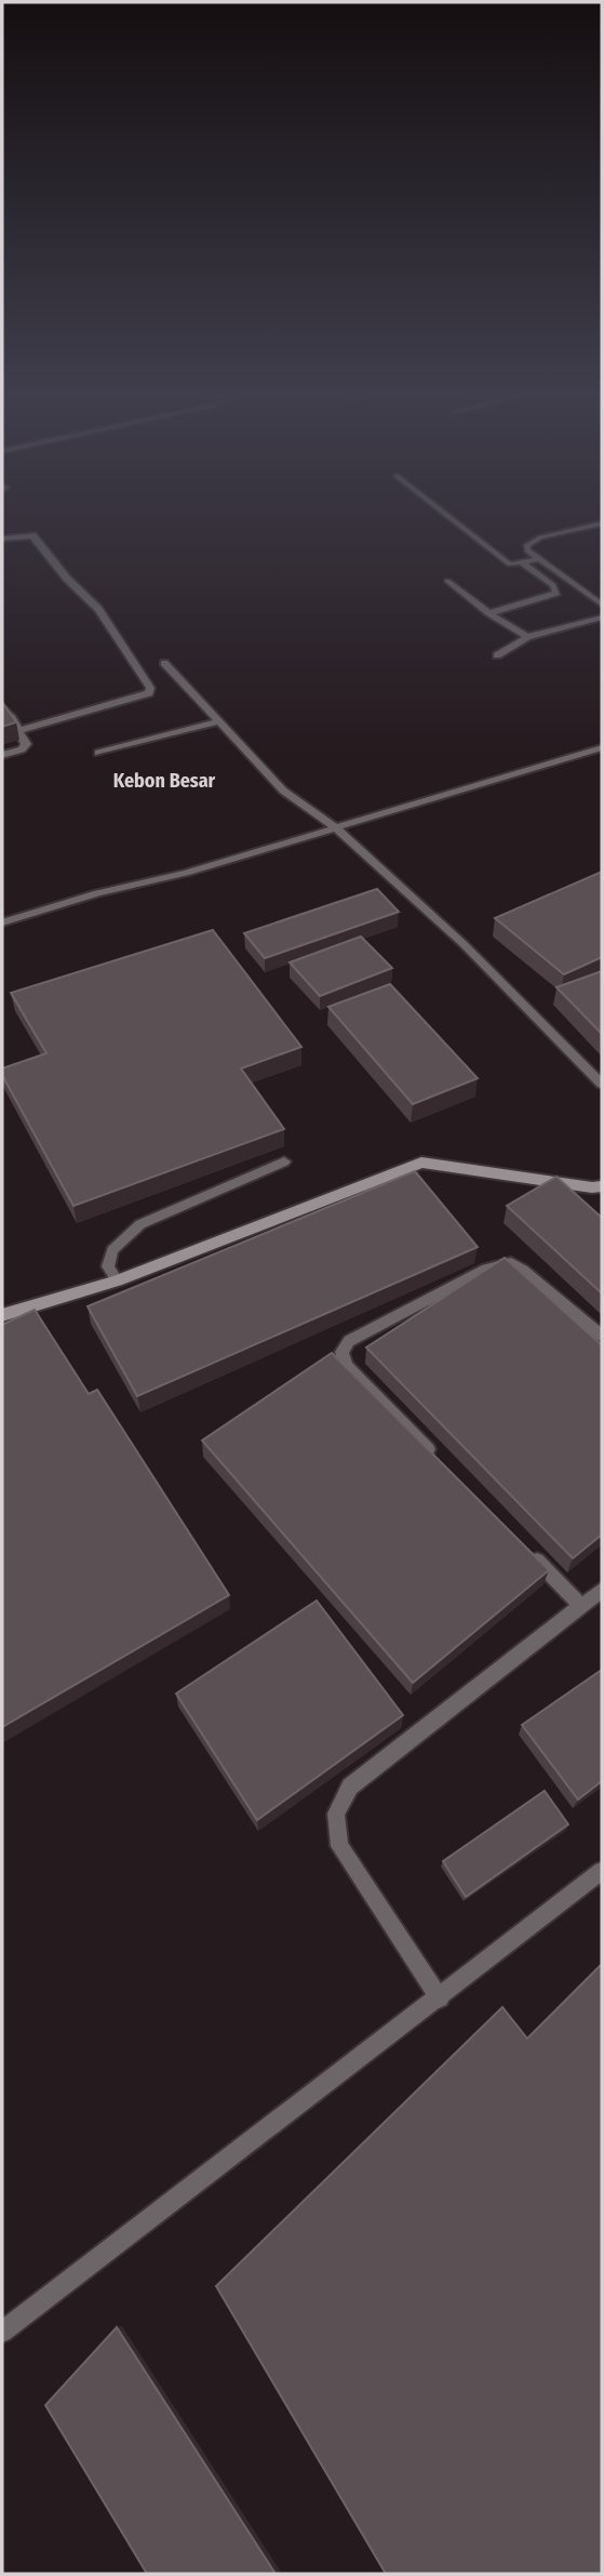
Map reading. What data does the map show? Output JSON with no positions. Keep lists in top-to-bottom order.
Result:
{
  "districts": ["Kebon Besar"]
}
